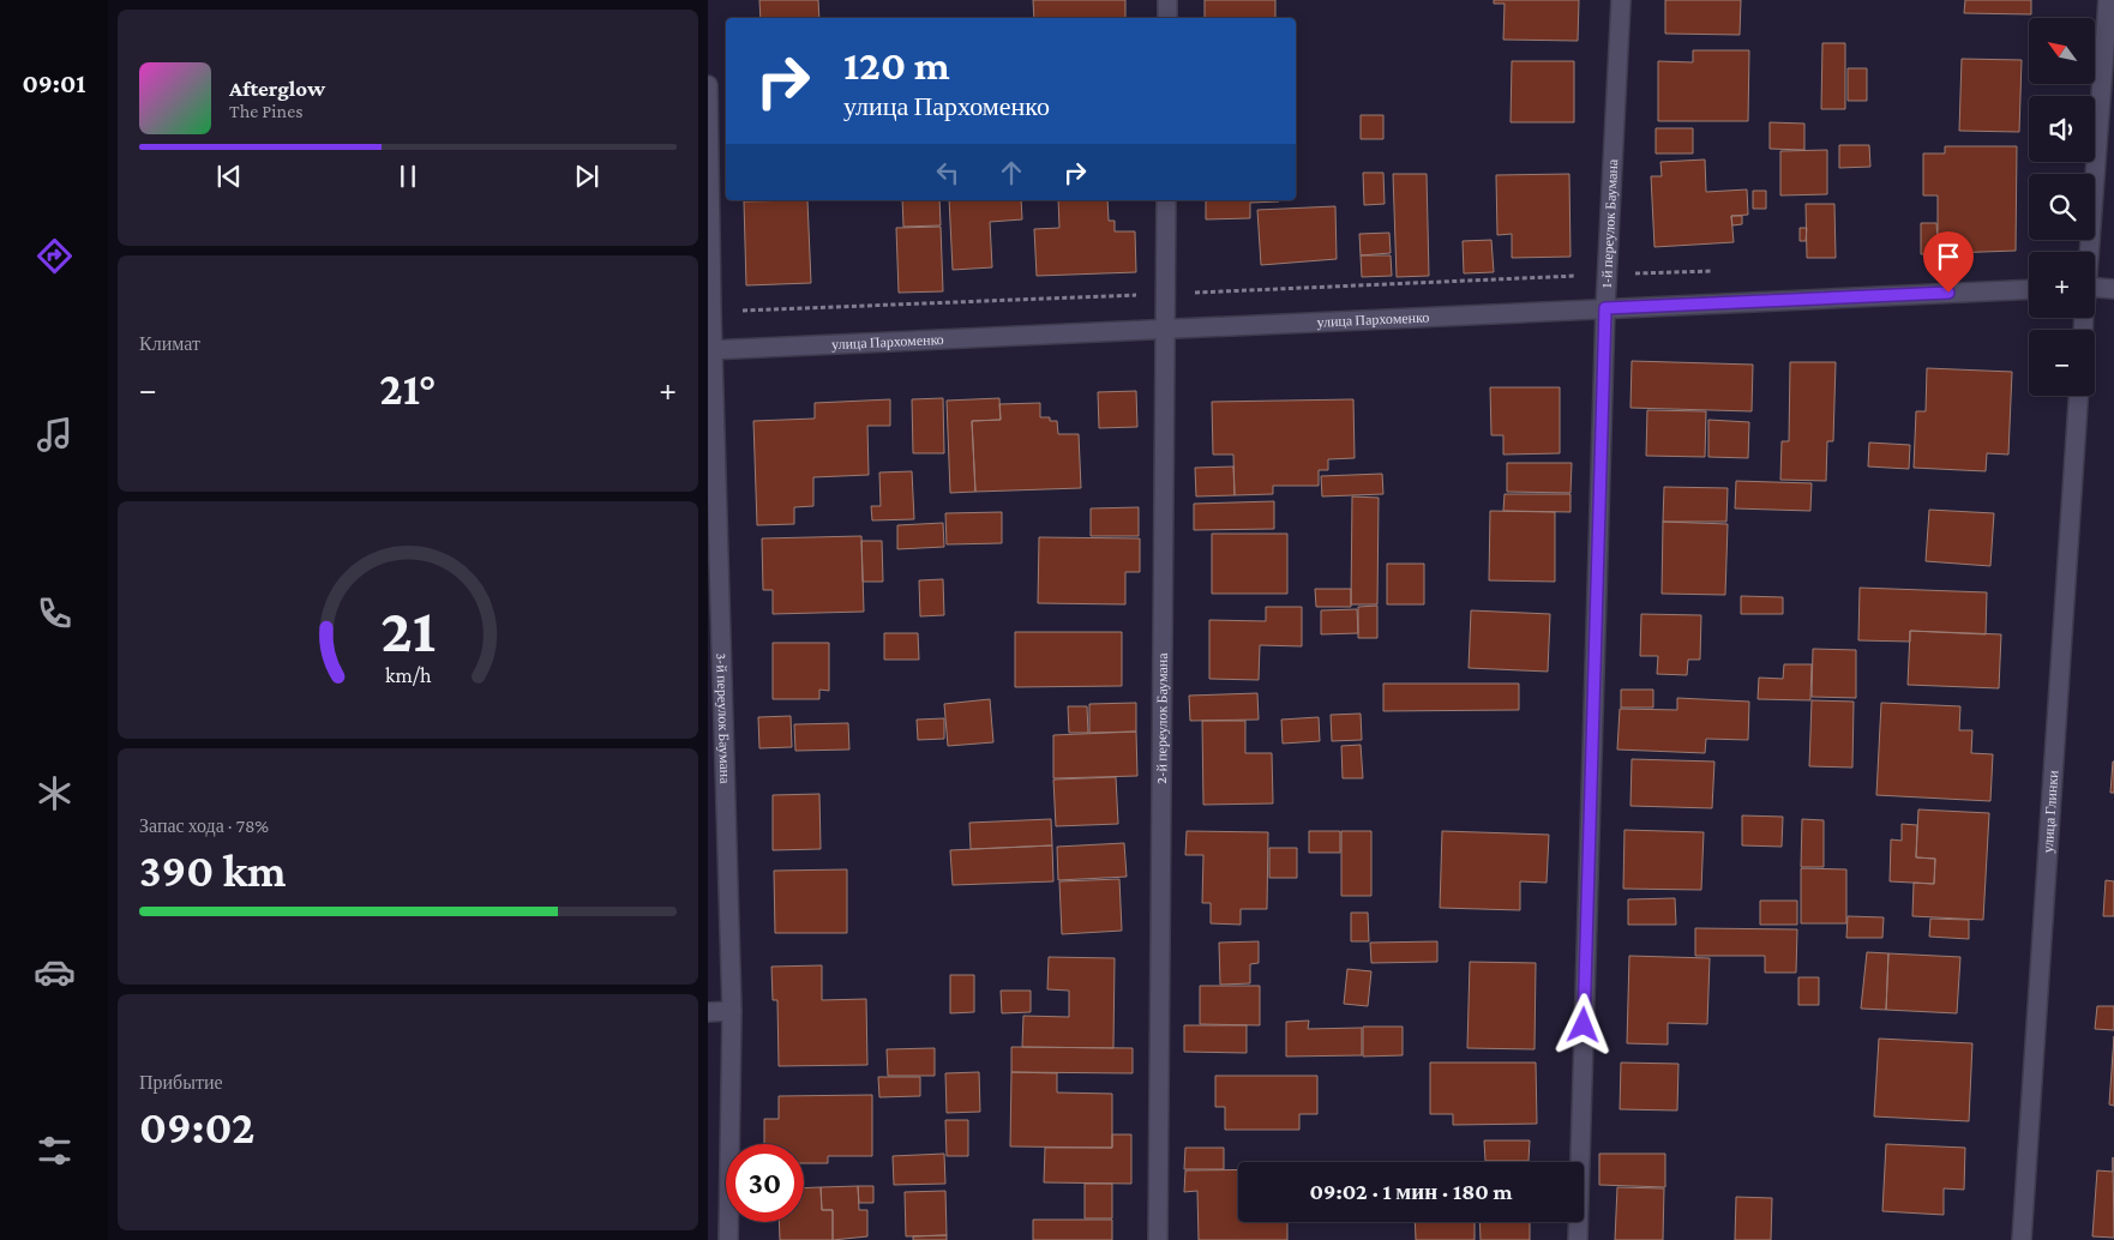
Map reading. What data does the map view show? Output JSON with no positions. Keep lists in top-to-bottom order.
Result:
{
  "streets": {
    "street": [
      "1-й переулок Баумана",
      "улица Пархоменко",
      "3-й переулок Баумана",
      "2-й переулок Баумана",
      "улица Глинки"
    ]
  },
  "crossings": [
    ["1-й переулок Баумана", "улица Пархоменко"],
    ["улица Пархоменко", "3-й переулок Баумана"],
    ["улица Пархоменко", "2-й переулок Баумана"]
  ],
  "north": "top left",
  "page": {
    "tabs": "09:01",
    "map_buttons": ["+", "−"],
    "turn": ["120 m", "улица Пархоменко"],
    "song": ["Afterglow", "The Pines"],
    "tile": [
      "Климат",
      ["Запас хода · 78%", "390 km"],
      ["Прибытие", "09:02"]
    ],
    "heat": ["−", "21°", "+"],
    "limit": "30",
    "trip": "09:02 · 1 мин · 180 m",
    "gauge": ["21", "km/h"]
  }
}
